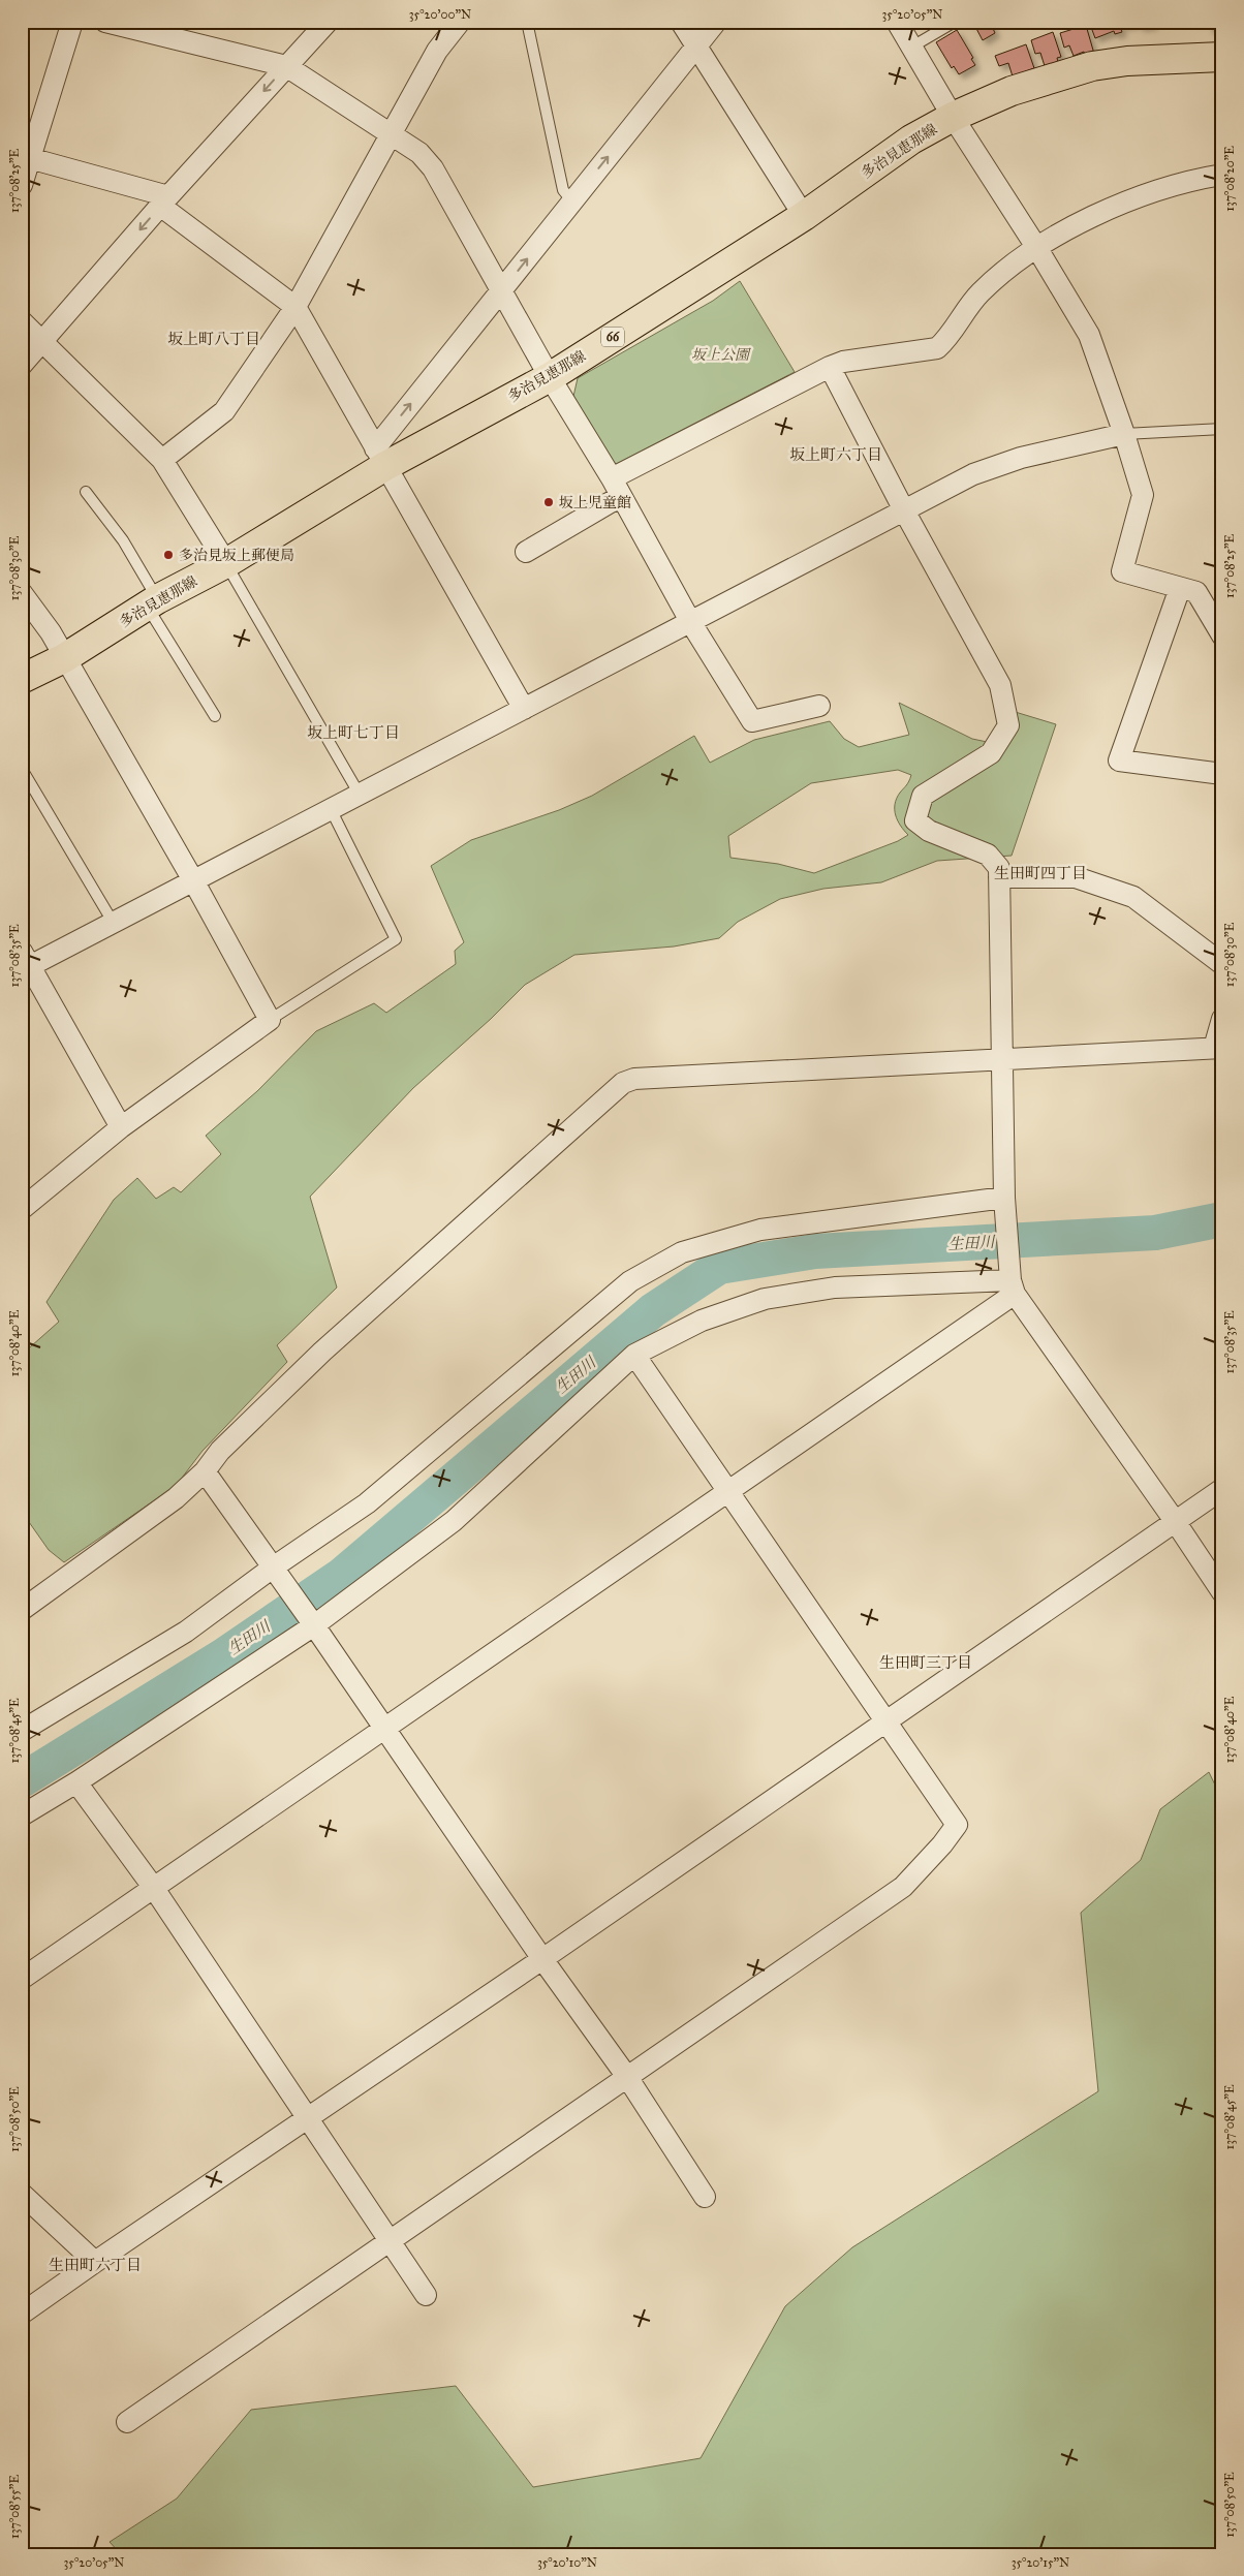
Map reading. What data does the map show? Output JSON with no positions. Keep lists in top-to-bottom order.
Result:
{
  "streets": {
    "main road": ["多治見恵那線", "66"]
  },
  "districts": [
    "坂上町八丁目",
    "坂上町六丁目",
    "坂上町七丁目",
    "生田町四丁目",
    "生田町三丁目",
    "生田町六丁目"
  ],
  "water": ["生田川"],
  "parks": ["坂上公園"],
  "places": ["坂上児童館", "多治見坂上郵便局"],
  "coordinates": [
    "35°20'00\"N",
    "35°20'05\"N",
    "137°08'20\"E",
    "137°08'25\"E",
    "137°08'30\"E",
    "137°08'35\"E",
    "137°08'40\"E",
    "137°08'45\"E",
    "137°08'50\"E",
    "137°08'55\"E",
    "35°20'10\"N",
    "35°20'15\"N"
  ]
}
